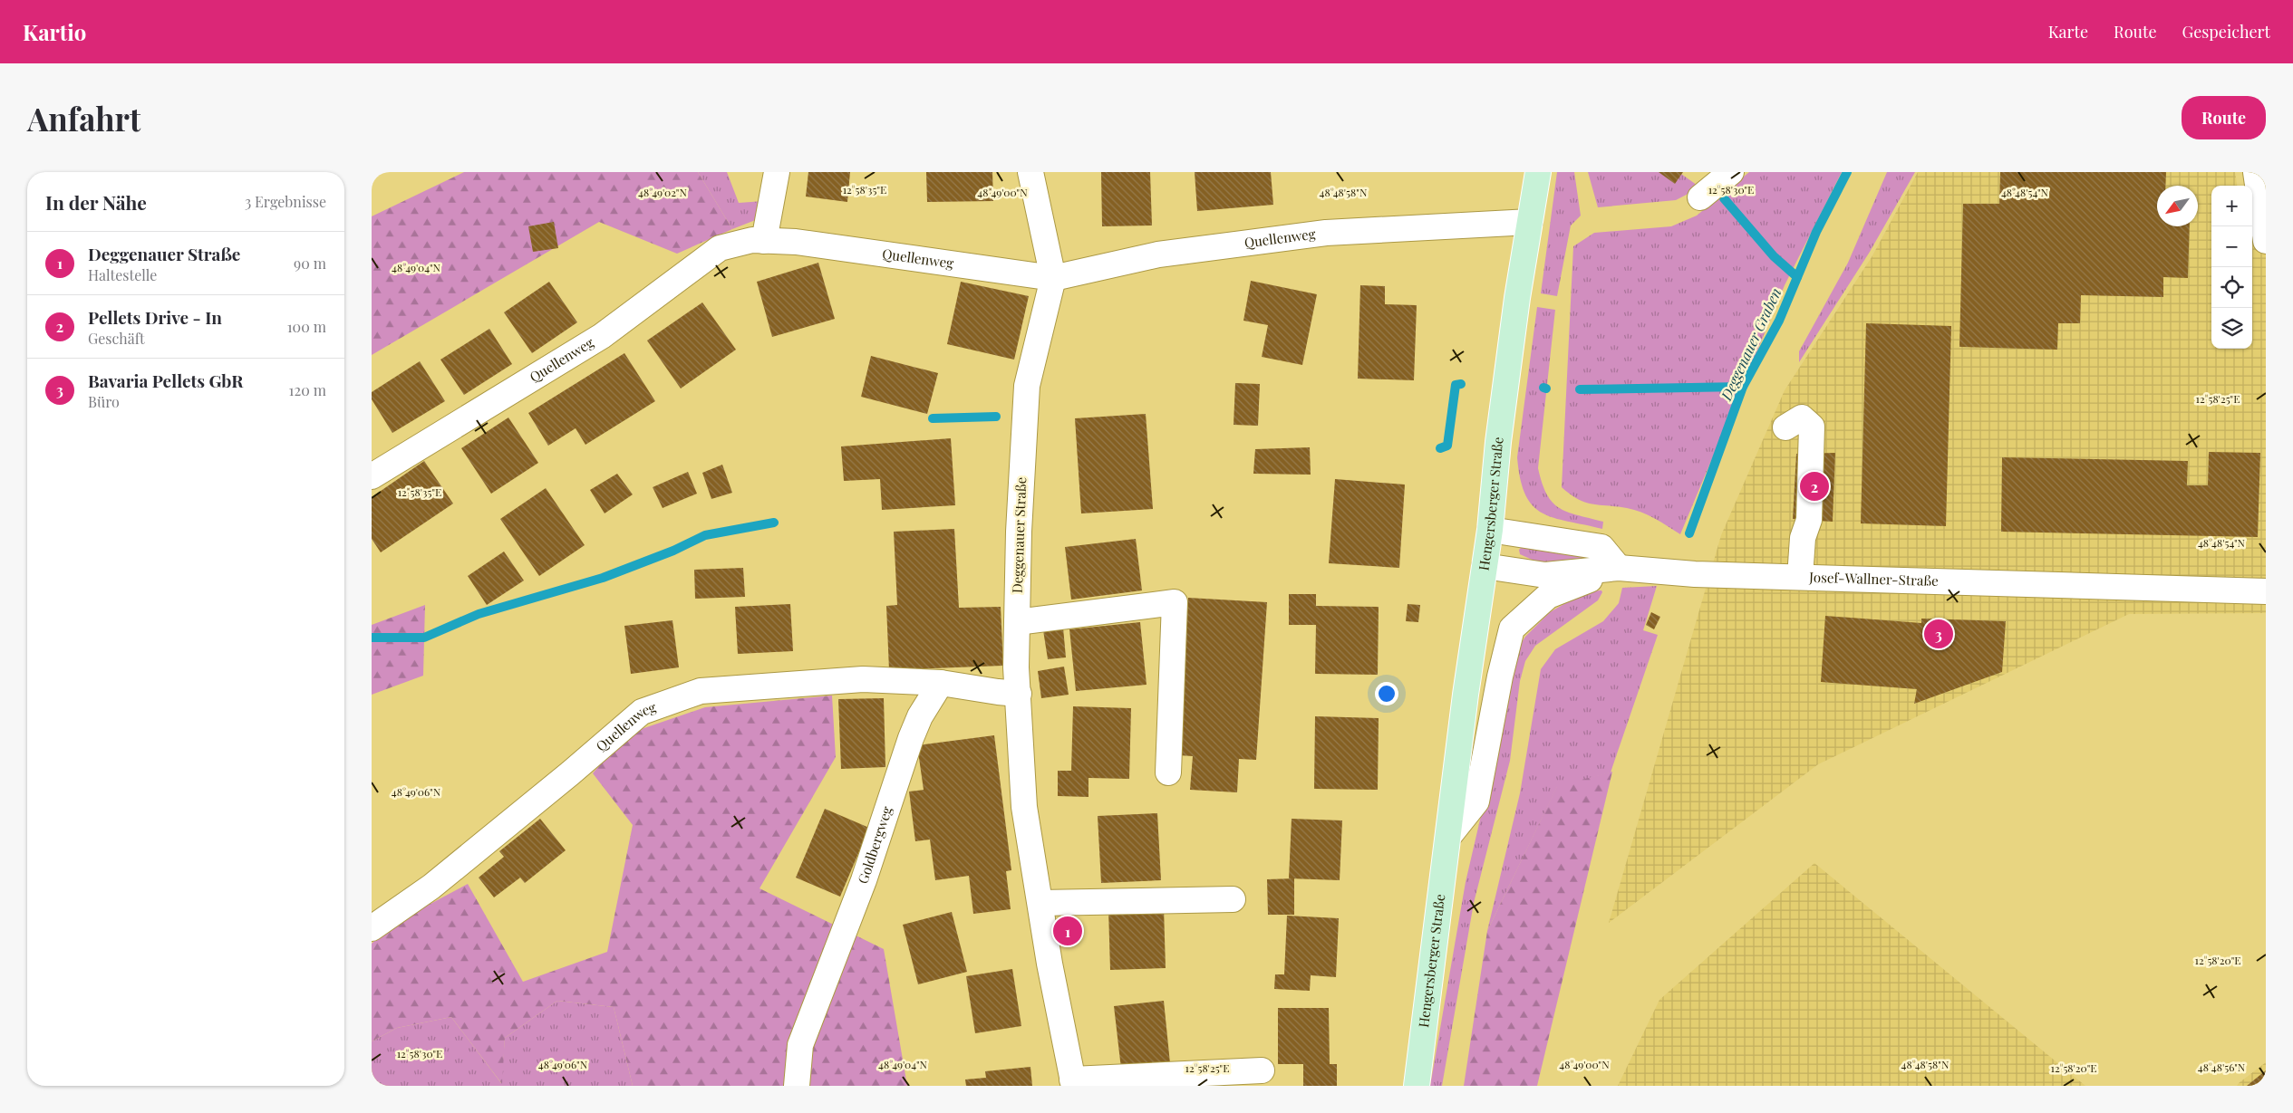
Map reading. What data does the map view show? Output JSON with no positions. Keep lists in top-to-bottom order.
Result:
{
  "streets": {
    "main road": ["Hengersberger Straße"],
    "street": [
      "Quellenweg",
      "Deggenauer Straße",
      "Josef-Wallner-Straße",
      "Goldbergweg"
    ]
  },
  "crossings": [
    ["Quellenweg", "Hengersberger Straße"],
    ["Quellenweg", "Deggenauer Straße"],
    ["Quellenweg", "Goldbergweg"],
    ["Hengersberger Straße", "Josef-Wallner-Straße"]
  ],
  "water": ["Deggenauer Graben"],
  "north": "bottom left",
  "page": {
    "header": "Kartio",
    "nav": ["Karte", "Route", "Gespeichert"],
    "buttons": "Route",
    "title": "Anfahrt",
    "heading": ["In der Nähe", "3 Ergebnisse"],
    "map_buttons": ["+", "−"],
    "list": [
      {
        "mark": "1",
        "name": "Deggenauer Straße",
        "note": "Haltestelle",
        "value": "90 m"
      },
      {
        "mark": "2",
        "name": "Pellets Drive - In",
        "note": "Geschäft",
        "value": "100 m"
      },
      {
        "mark": "3",
        "name": "Bavaria Pellets GbR",
        "note": "Büro",
        "value": "120 m"
      }
    ],
    "pins": ["2", "3", "1"]
  },
  "coordinates": [
    "12°58'35\"E",
    "12°58'30\"E",
    "48°49'02\"N",
    "48°49'00\"N",
    "48°48'58\"N",
    "48°48'54\"N",
    "48°49'04\"N",
    "12°58'25\"E",
    "48°49'06\"N",
    "12°58'20\"E",
    "48°48'56\"N"
  ]
}
